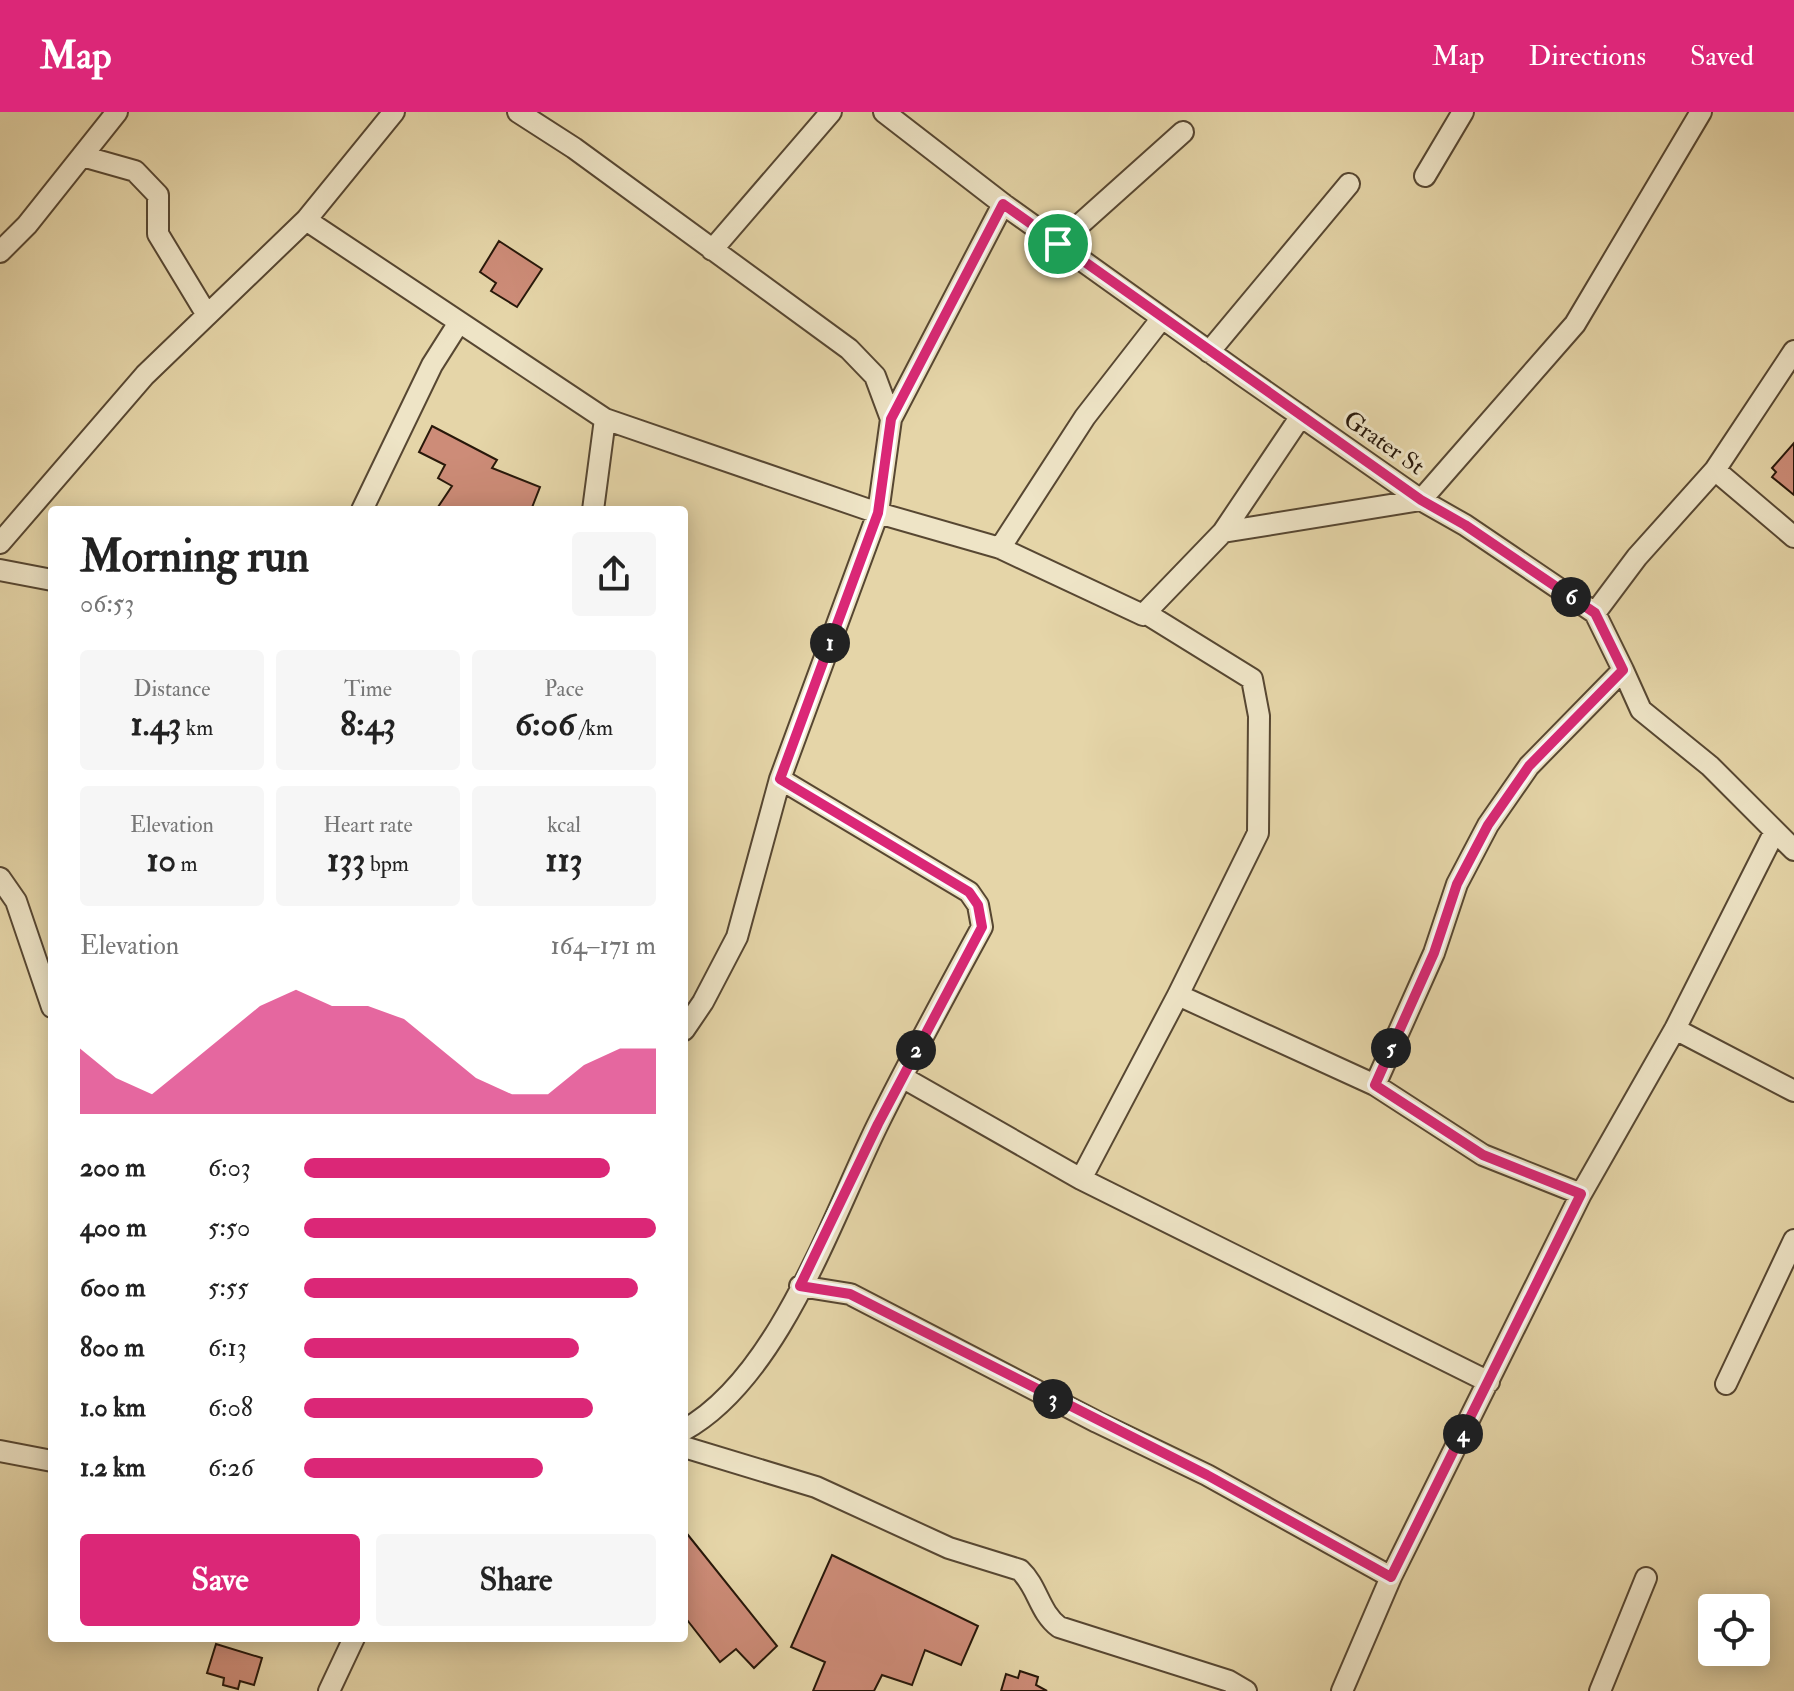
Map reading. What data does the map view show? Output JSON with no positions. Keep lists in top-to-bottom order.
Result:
{
  "streets": {
    "street": ["Grater St"]
  },
  "page": {
    "header": "Map",
    "nav": ["Map", "Directions", "Saved"],
    "heading": ["Morning run", "06:53"],
    "pins": [
      "6",
      "1",
      "5",
      "2",
      "3",
      "4"
    ],
    "stats": [
      ["Distance", "1.43 km"],
      ["Time", "8:43"],
      ["Pace", "6:06 /km"],
      ["Elevation", "10 m"],
      ["Heart rate", "133 bpm"],
      ["kcal", "113"]
    ],
    "chart": ["Elevation", "164–171 m"],
    "list": [
      {
        "name": "200 m",
        "note": "6:03"
      },
      {
        "name": "400 m",
        "note": "5:50"
      },
      {
        "name": "600 m",
        "note": "5:55"
      },
      {
        "name": "800 m",
        "note": "6:13"
      },
      {
        "name": "1.0 km",
        "note": "6:08"
      },
      {
        "name": "1.2 km",
        "note": "6:26"
      }
    ],
    "buttons": ["Save", "Share"]
  }
}
